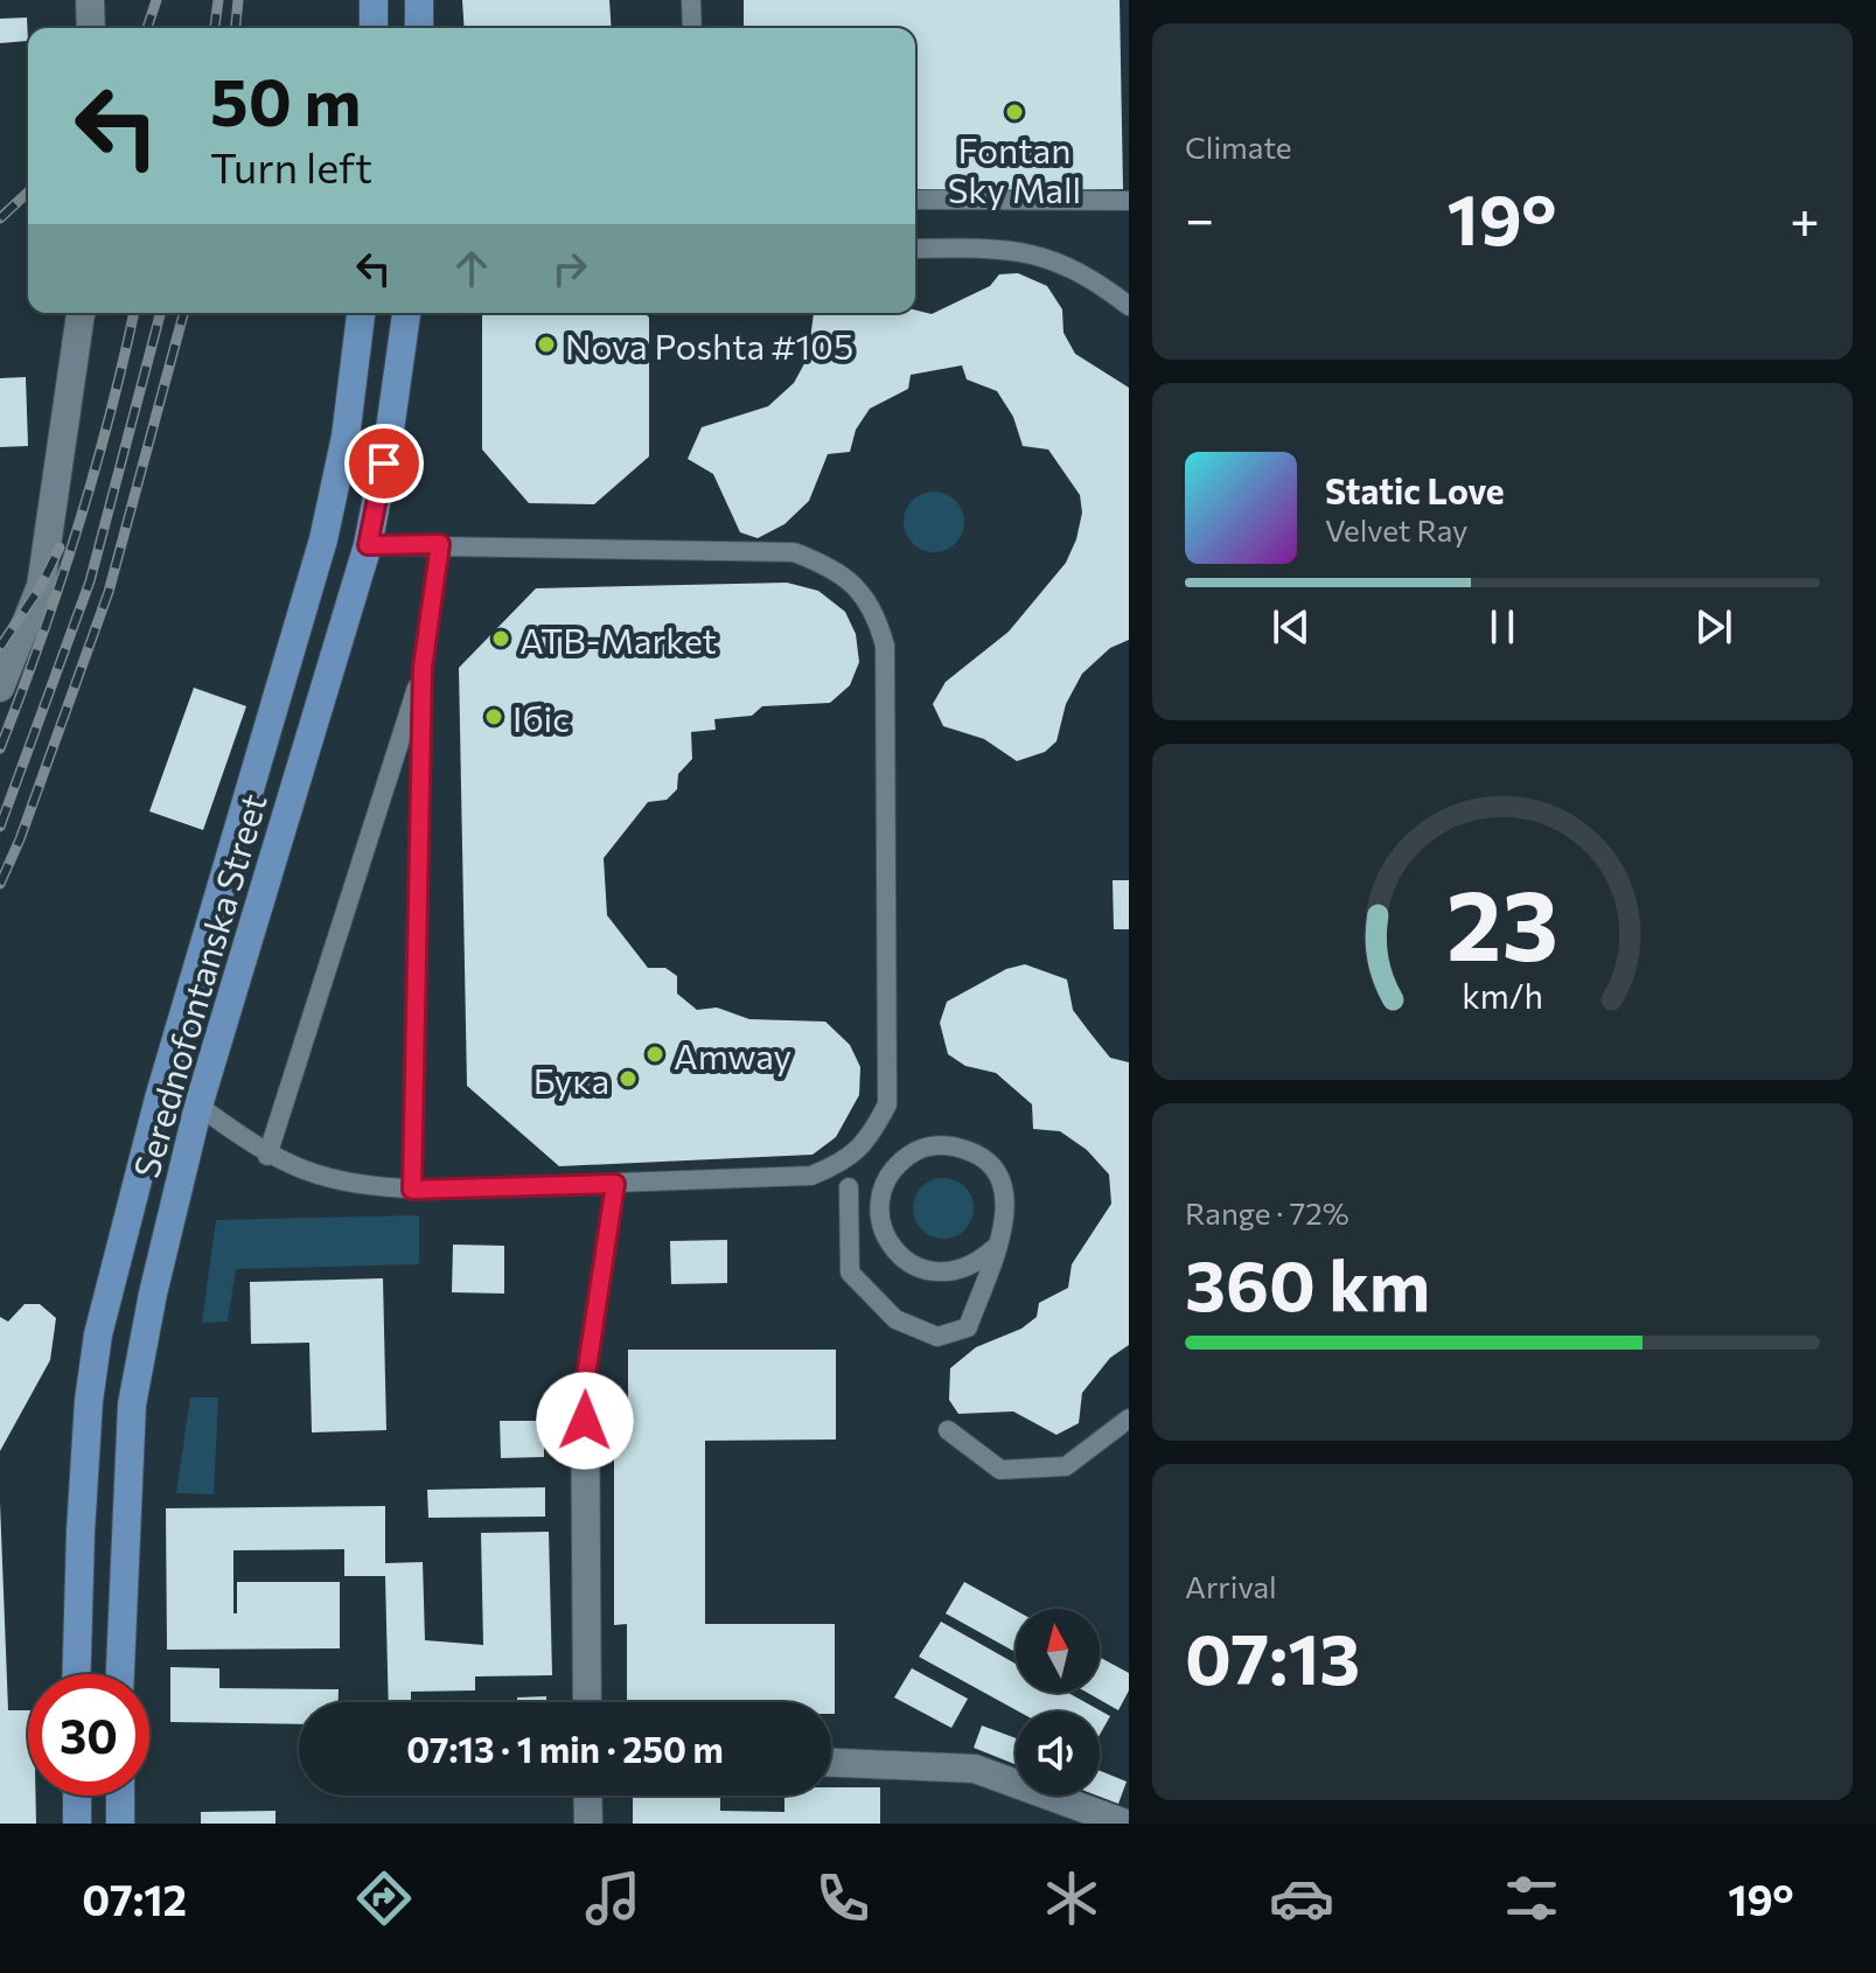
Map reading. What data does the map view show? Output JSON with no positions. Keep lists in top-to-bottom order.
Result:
{
  "streets": {
    "main road": ["Serednofontanska Street"]
  },
  "places": [
    "Fontan Sky Mall",
    "Nova Poshta #105",
    "ATB-Market",
    "Ібіс",
    "Amway",
    "Бука"
  ],
  "north": "top",
  "page": {
    "tile": [
      "Climate",
      ["Range · 72%", "360 km"],
      ["Arrival", "07:13"]
    ],
    "turn": ["50 m", "Turn left"],
    "heat": ["−", "19°", "+"],
    "song": ["Static Love", "Velvet Ray"],
    "limit": "30",
    "trip": "07:13 · 1 min · 250 m",
    "tabs": ["07:12", "19°"],
    "gauge": ["23", "km/h"]
  }
}
